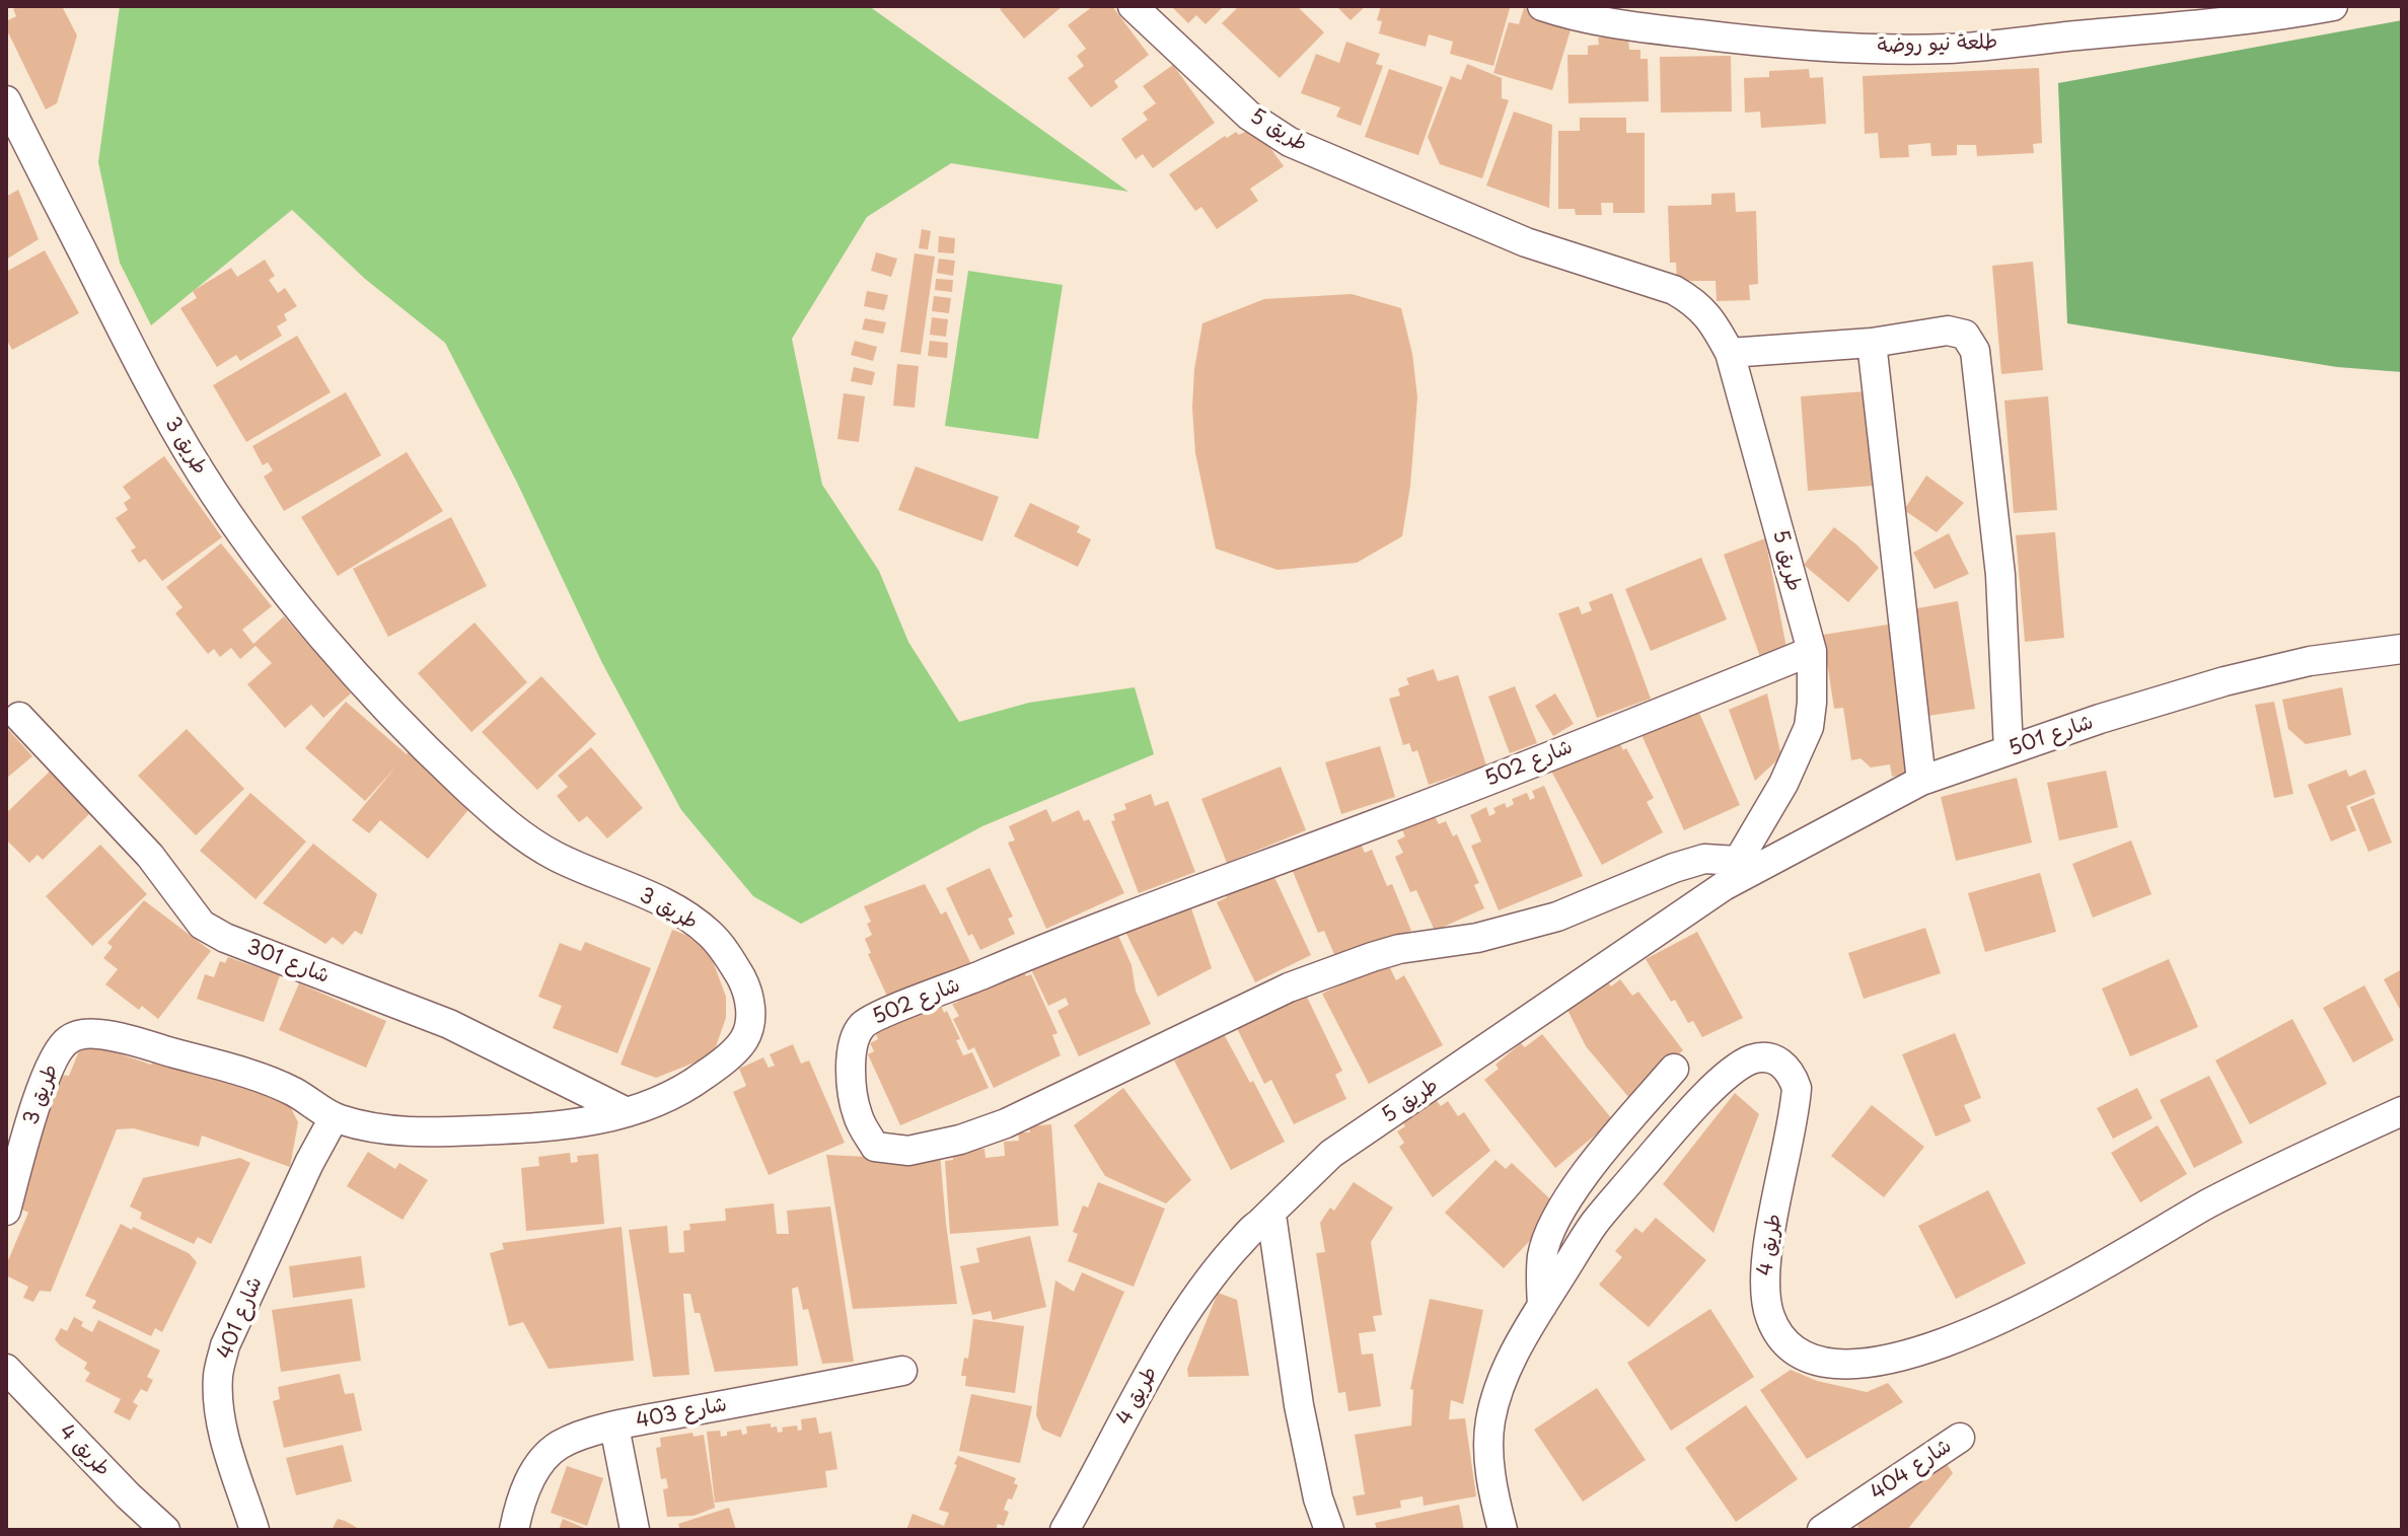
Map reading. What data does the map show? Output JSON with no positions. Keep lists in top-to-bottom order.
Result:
{
  "streets": {
    "street": [
      "طلعة نيو روضة",
      "طريق 5",
      "طريق 3",
      "شارع 501",
      "شارع 502",
      "شارع 301",
      "طريق 4",
      "شارع 401",
      "شارع 403",
      "شارع 404"
    ]
  },
  "crossings": [
    ["طريق 5", "شارع 501"],
    ["طريق 5", "شارع 502"],
    ["طريق 5", "طريق 4"],
    ["طريق 3", "شارع 301"],
    ["طريق 3", "شارع 401"]
  ]
}
